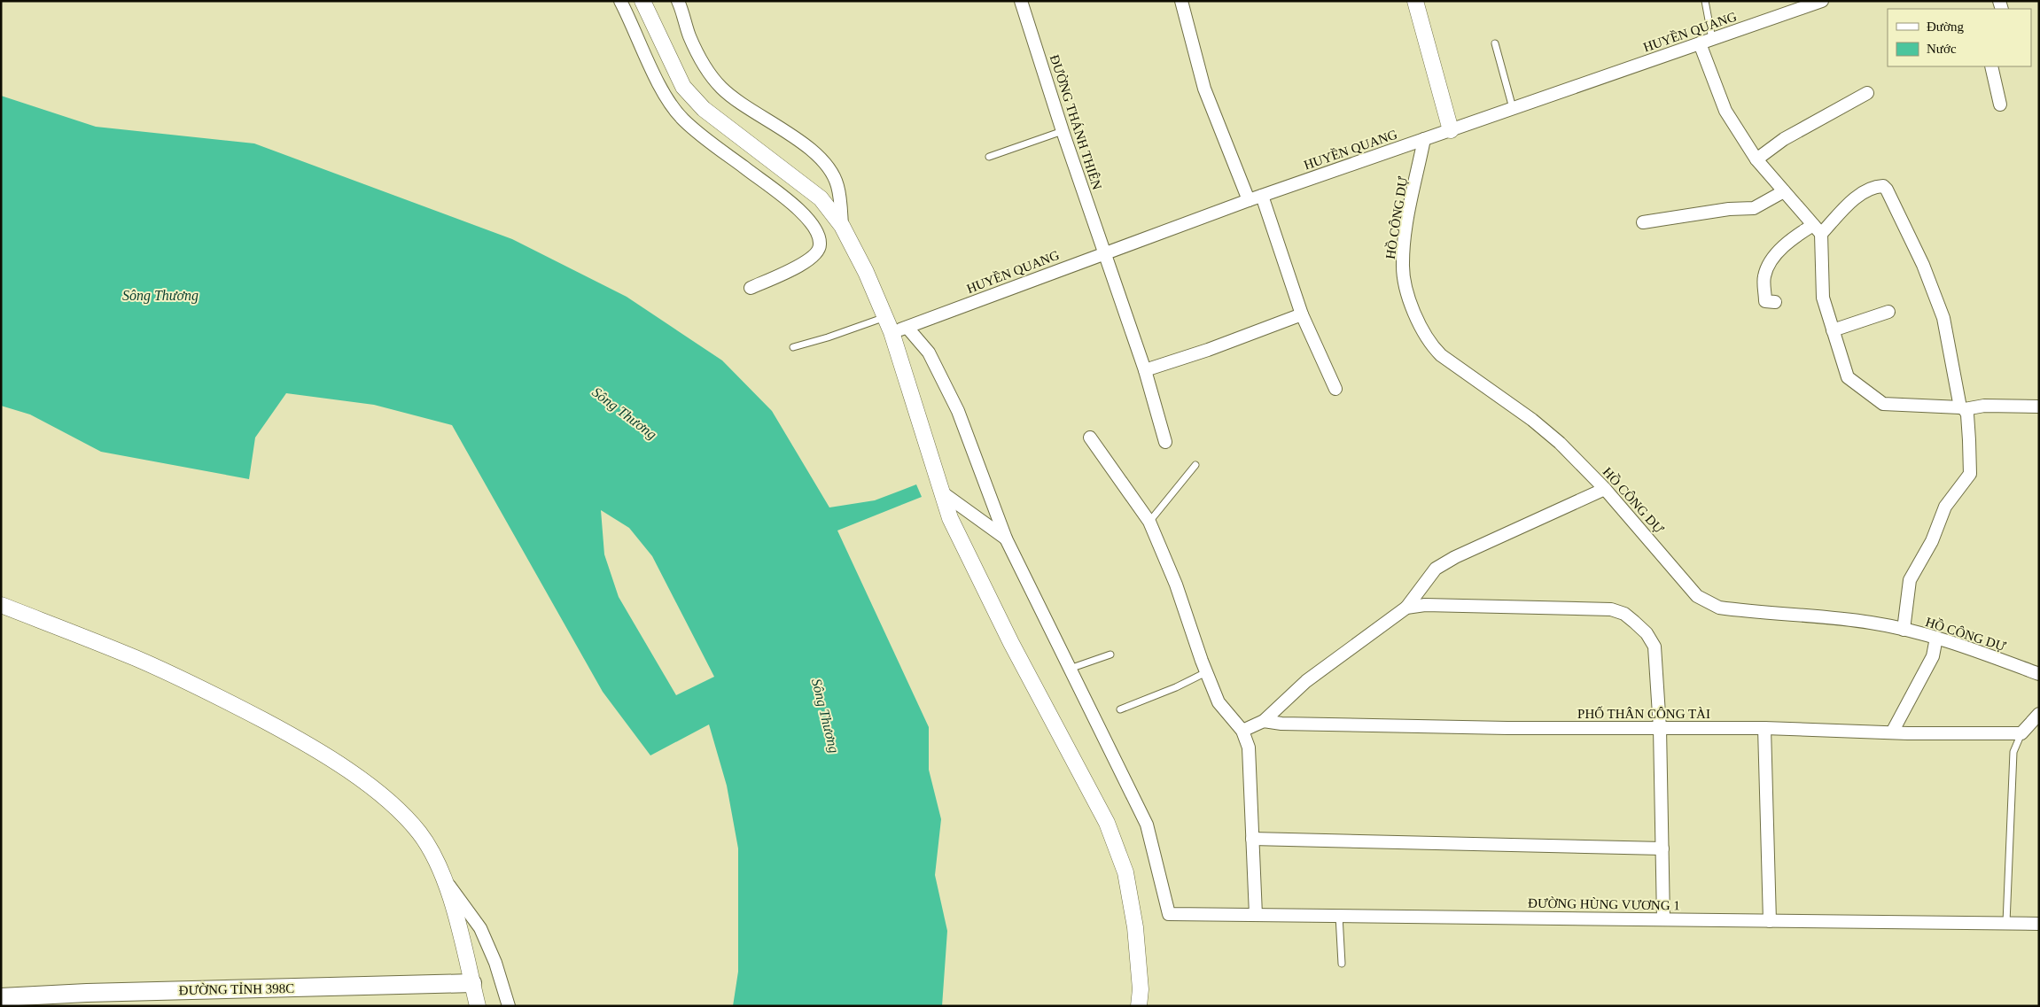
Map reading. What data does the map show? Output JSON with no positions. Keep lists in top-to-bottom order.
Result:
{
  "streets": {
    "main road": ["ĐƯỜNG TỈNH 398C"],
    "street": [
      "HUYỀN QUANG",
      "ĐƯỜNG THÁNH THIÊN",
      "HỒ CÔNG DỰ",
      "PHỐ THÂN CÔNG TÀI",
      "ĐƯỜNG HÙNG VƯƠNG 1"
    ]
  },
  "crossings": [
    ["HUYỀN QUANG", "ĐƯỜNG THÁNH THIÊN"],
    ["HUYỀN QUANG", "HỒ CÔNG DỰ"]
  ],
  "water": ["Sông Thương"],
  "legend": ["Đường", "Nước"]
}
